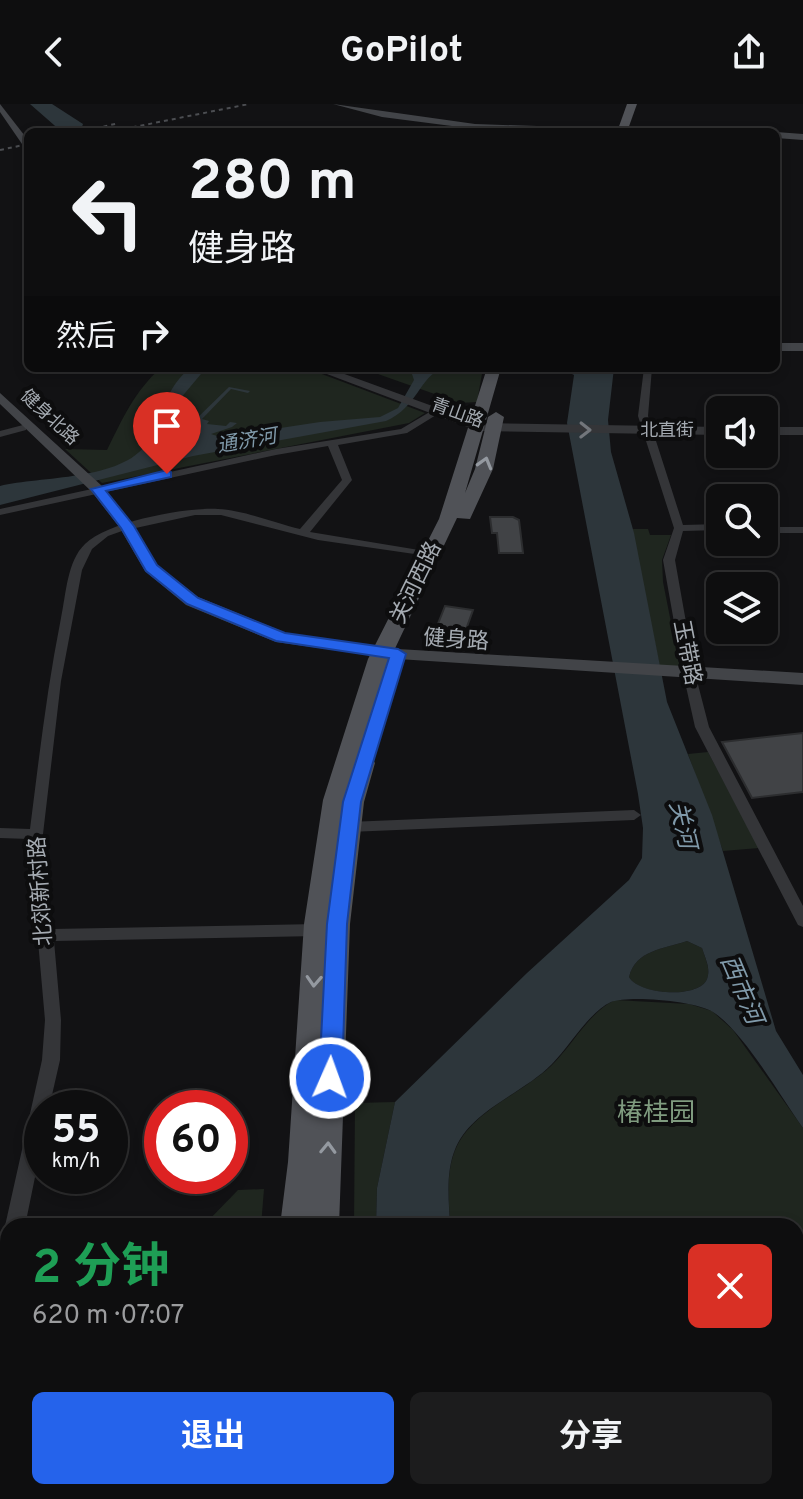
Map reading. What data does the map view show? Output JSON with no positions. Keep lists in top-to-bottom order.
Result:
{
  "streets": {
    "main road": ["健身北路", "关河西路", "健身路"],
    "street": [
      "青山路",
      "北直街",
      "玉带路",
      "北郊新村路"
    ]
  },
  "crossings": [
    ["青山路", "北直街"],
    ["青山路", "关河西路"],
    ["健身北路", "健身路"],
    ["北直街", "关河西路"],
    ["关河西路", "健身路"],
    ["健身路", "玉带路"],
    ["健身路", "北郊新村路"]
  ],
  "one_way": ["北直街"],
  "water": ["通济河", "关河", "西市河"],
  "parks": ["椿桂园"],
  "page": {
    "header": "GoPilot",
    "turn": ["280 m", "健身路"],
    "then": "然后",
    "speed": "55 km/h",
    "limit": "60",
    "heading": ["2 分钟", "620 m · 07:07"],
    "buttons": ["退出", "分享"]
  }
}
